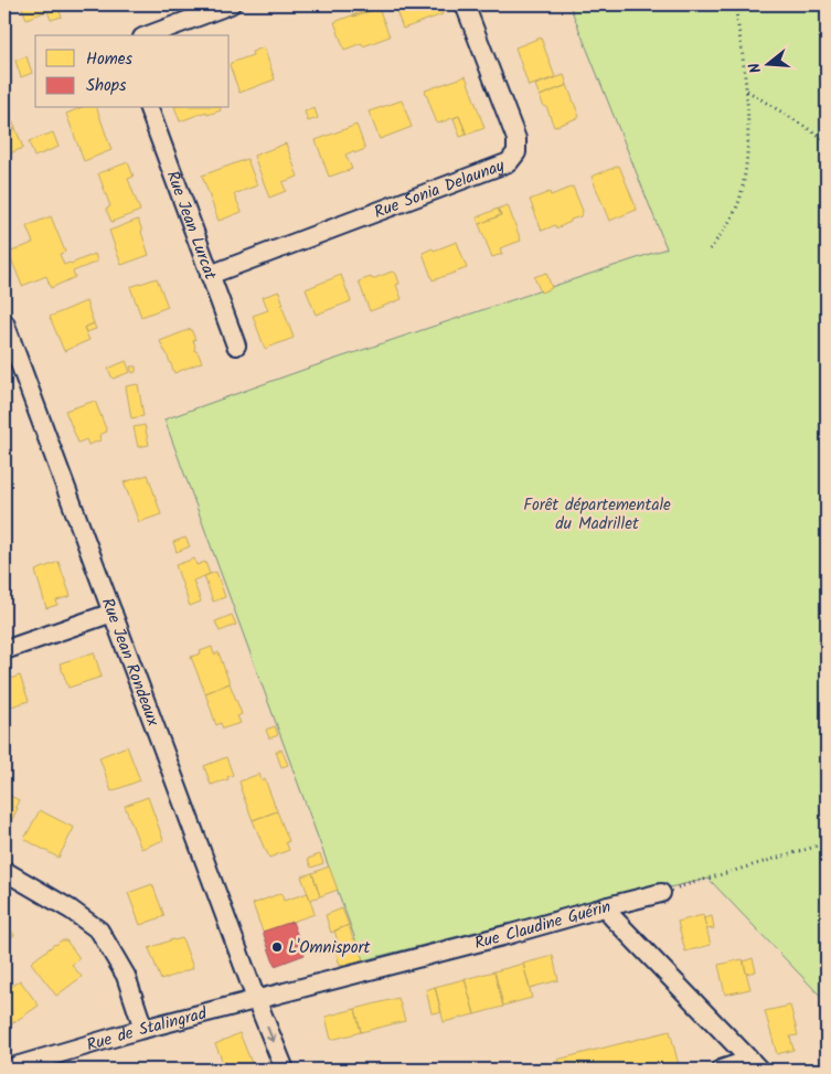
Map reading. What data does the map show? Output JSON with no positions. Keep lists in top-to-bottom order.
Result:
{
  "streets": {
    "street": [
      "Rue Sonia Delaunay",
      "Rue Jean Lurcat",
      "Rue Jean Rondeaux",
      "Rue Claudine Guérin",
      "Rue de Stalingrad"
    ]
  },
  "crossings": [
    ["Rue Sonia Delaunay", "Rue Jean Lurcat"],
    ["Rue Jean Rondeaux", "Rue Claudine Guérin"],
    ["Rue Jean Rondeaux", "Rue de Stalingrad"],
    ["Rue Claudine Guérin", "Rue de Stalingrad"]
  ],
  "parks": ["Forêt départementale du Madrillet"],
  "places": ["L'Omnisport"],
  "legend": ["Homes", "Shops"],
  "north": "left"
}
